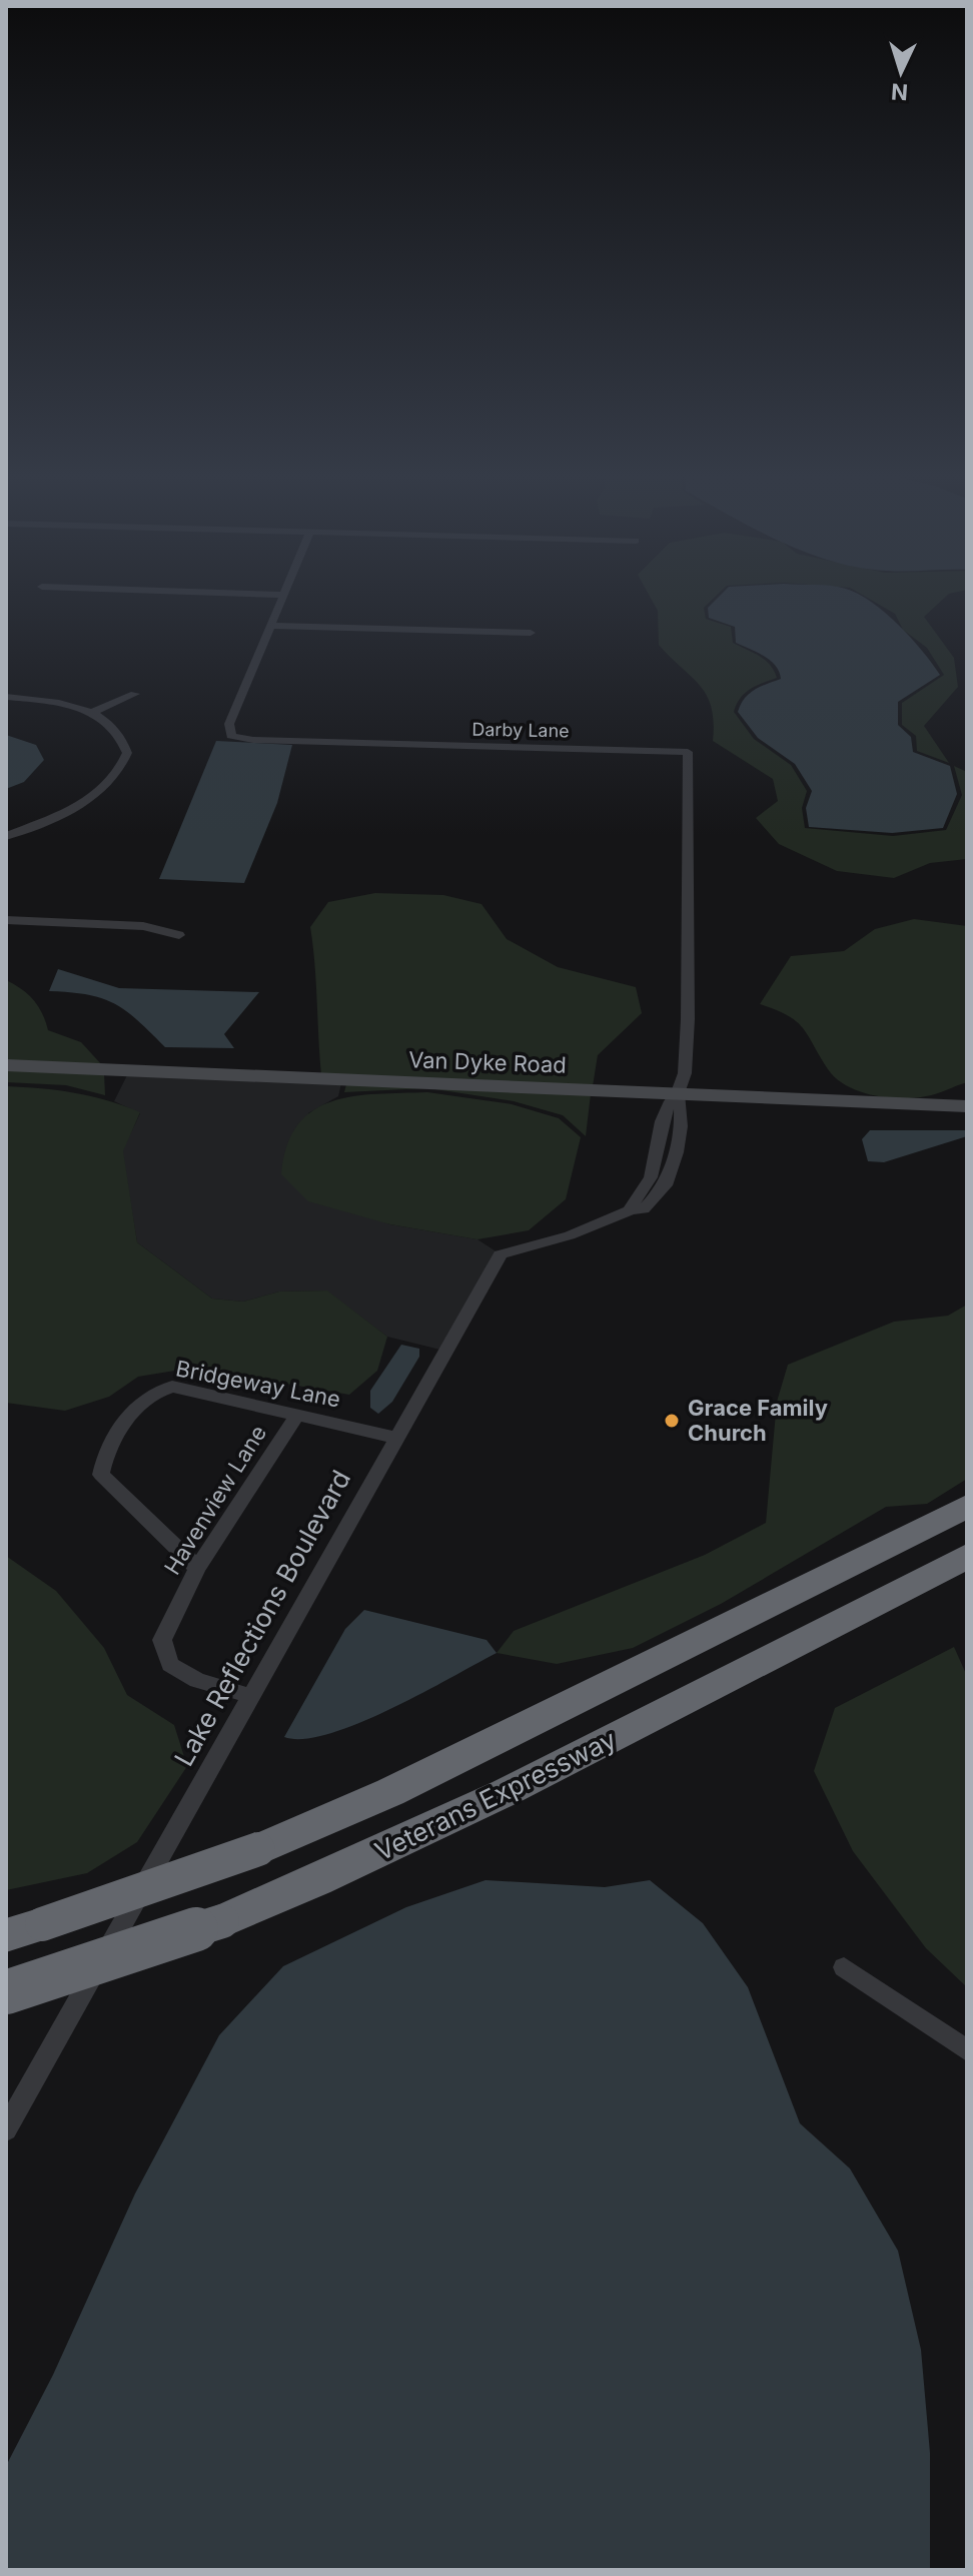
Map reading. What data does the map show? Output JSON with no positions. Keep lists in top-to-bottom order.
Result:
{
  "streets": {
    "highway": ["Veterans Expressway"],
    "main road": ["Van Dyke Road"],
    "street": [
      "Darby Lane",
      "Bridgeway Lane",
      "Havenview Lane",
      "Lake Reflections Boulevard"
    ]
  },
  "crossings": [
    ["Darby Lane", "Van Dyke Road"],
    ["Darby Lane", "Lake Reflections Boulevard"],
    ["Van Dyke Road", "Lake Reflections Boulevard"],
    ["Bridgeway Lane", "Havenview Lane"],
    ["Bridgeway Lane", "Lake Reflections Boulevard"],
    ["Havenview Lane", "Lake Reflections Boulevard"]
  ],
  "places": ["Grace Family Church"],
  "north": "bottom"
}
